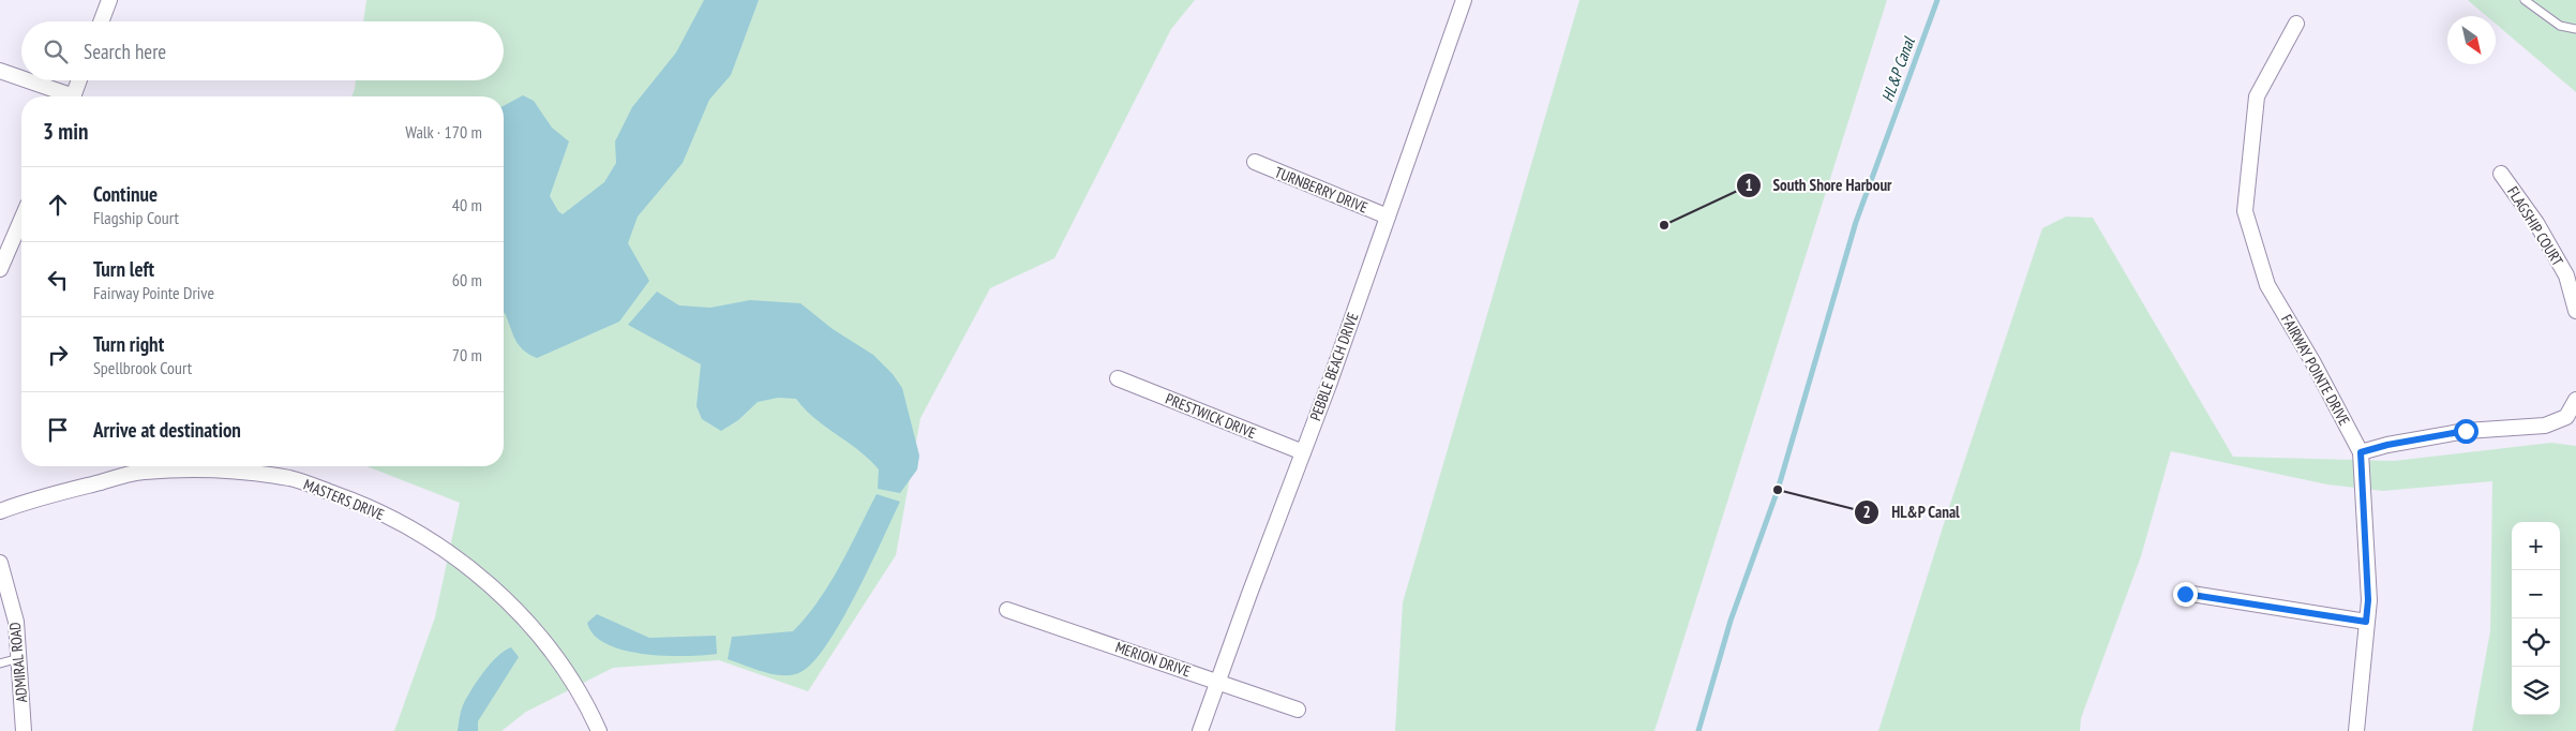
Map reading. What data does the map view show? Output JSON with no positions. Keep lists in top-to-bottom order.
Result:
{
  "streets": {
    "street": [
      "TURNBERRY DRIVE",
      "FLAGSHIP COURT",
      "PEBBLE BEACH DRIVE",
      "FAIRWAY POINTE DRIVE",
      "PRESTWICK DRIVE",
      "MASTERS DRIVE",
      "MERION DRIVE",
      "ADMIRAL ROAD"
    ]
  },
  "crossings": [
    ["TURNBERRY DRIVE", "PEBBLE BEACH DRIVE"],
    ["PEBBLE BEACH DRIVE", "PRESTWICK DRIVE"],
    ["PEBBLE BEACH DRIVE", "MERION DRIVE"]
  ],
  "water": ["HL&P Canal"],
  "places": ["South Shore Harbour", "HL&P Canal"],
  "north": "bottom right",
  "page": {
    "search": "Search here",
    "heading": ["3 min", "Walk · 170 m"],
    "list": [
      ["Continue", "Flagship Court", "40 m"],
      ["Turn left", "Fairway Pointe Drive", "60 m"],
      ["Turn right", "Spellbrook Court", "70 m"],
      "Arrive at destination"
    ],
    "map_buttons": ["+", "−"]
  }
}
